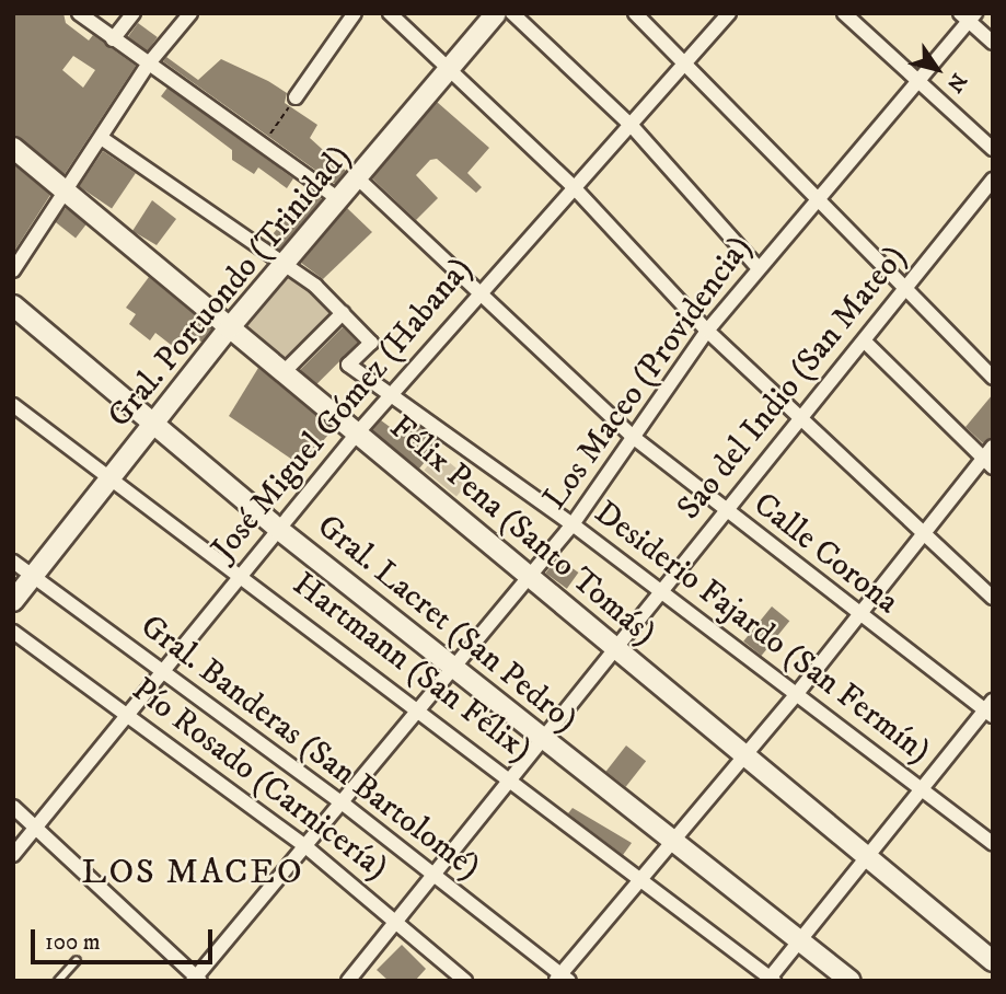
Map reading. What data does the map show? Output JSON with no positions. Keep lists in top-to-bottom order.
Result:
{
  "streets": {
    "street": [
      "Gral. Portuondo (Trinidad)",
      "Los Maceo (Providencia)",
      "Sao del Indio (San Mateo)",
      "José Miguel Gómez (Habana)",
      "Félix Pena (Santo Tomás)",
      "Calle Corona",
      "Gral. Lacret (San Pedro)",
      "Desiderio Fajardo (San Fermín)",
      "Hartmann (San Félix)",
      "Gral. Banderas (San Bartolomé)",
      "Pío Rosado (Carnicería)"
    ]
  },
  "crossings": [
    ["Gral. Portuondo (Trinidad)", "Félix Pena (Santo Tomás)"],
    ["Gral. Portuondo (Trinidad)", "Calle Corona"],
    ["Gral. Portuondo (Trinidad)", "Gral. Lacret (San Pedro)"],
    ["Gral. Portuondo (Trinidad)", "Desiderio Fajardo (San Fermín)"],
    ["Gral. Portuondo (Trinidad)", "Hartmann (San Félix)"],
    ["Gral. Portuondo (Trinidad)", "Gral. Banderas (San Bartolomé)"],
    ["Los Maceo (Providencia)", "Félix Pena (Santo Tomás)"],
    ["Los Maceo (Providencia)", "Calle Corona"],
    ["Los Maceo (Providencia)", "Gral. Lacret (San Pedro)"],
    ["Los Maceo (Providencia)", "Desiderio Fajardo (San Fermín)"],
    ["Los Maceo (Providencia)", "Hartmann (San Félix)"],
    ["Los Maceo (Providencia)", "Gral. Banderas (San Bartolomé)"],
    ["Los Maceo (Providencia)", "Pío Rosado (Carnicería)"],
    ["Sao del Indio (San Mateo)", "Félix Pena (Santo Tomás)"],
    ["Sao del Indio (San Mateo)", "Calle Corona"],
    ["Sao del Indio (San Mateo)", "Gral. Lacret (San Pedro)"],
    ["Sao del Indio (San Mateo)", "Desiderio Fajardo (San Fermín)"],
    ["Sao del Indio (San Mateo)", "Hartmann (San Félix)"],
    ["Sao del Indio (San Mateo)", "Gral. Banderas (San Bartolomé)"],
    ["Sao del Indio (San Mateo)", "Pío Rosado (Carnicería)"],
    ["José Miguel Gómez (Habana)", "Félix Pena (Santo Tomás)"],
    ["José Miguel Gómez (Habana)", "Calle Corona"],
    ["José Miguel Gómez (Habana)", "Gral. Lacret (San Pedro)"],
    ["José Miguel Gómez (Habana)", "Desiderio Fajardo (San Fermín)"],
    ["José Miguel Gómez (Habana)", "Hartmann (San Félix)"],
    ["José Miguel Gómez (Habana)", "Gral. Banderas (San Bartolomé)"],
    ["José Miguel Gómez (Habana)", "Pío Rosado (Carnicería)"]
  ],
  "districts": ["LOS MACEO"],
  "scale_bar": "100 m",
  "north": "bottom right"
}
